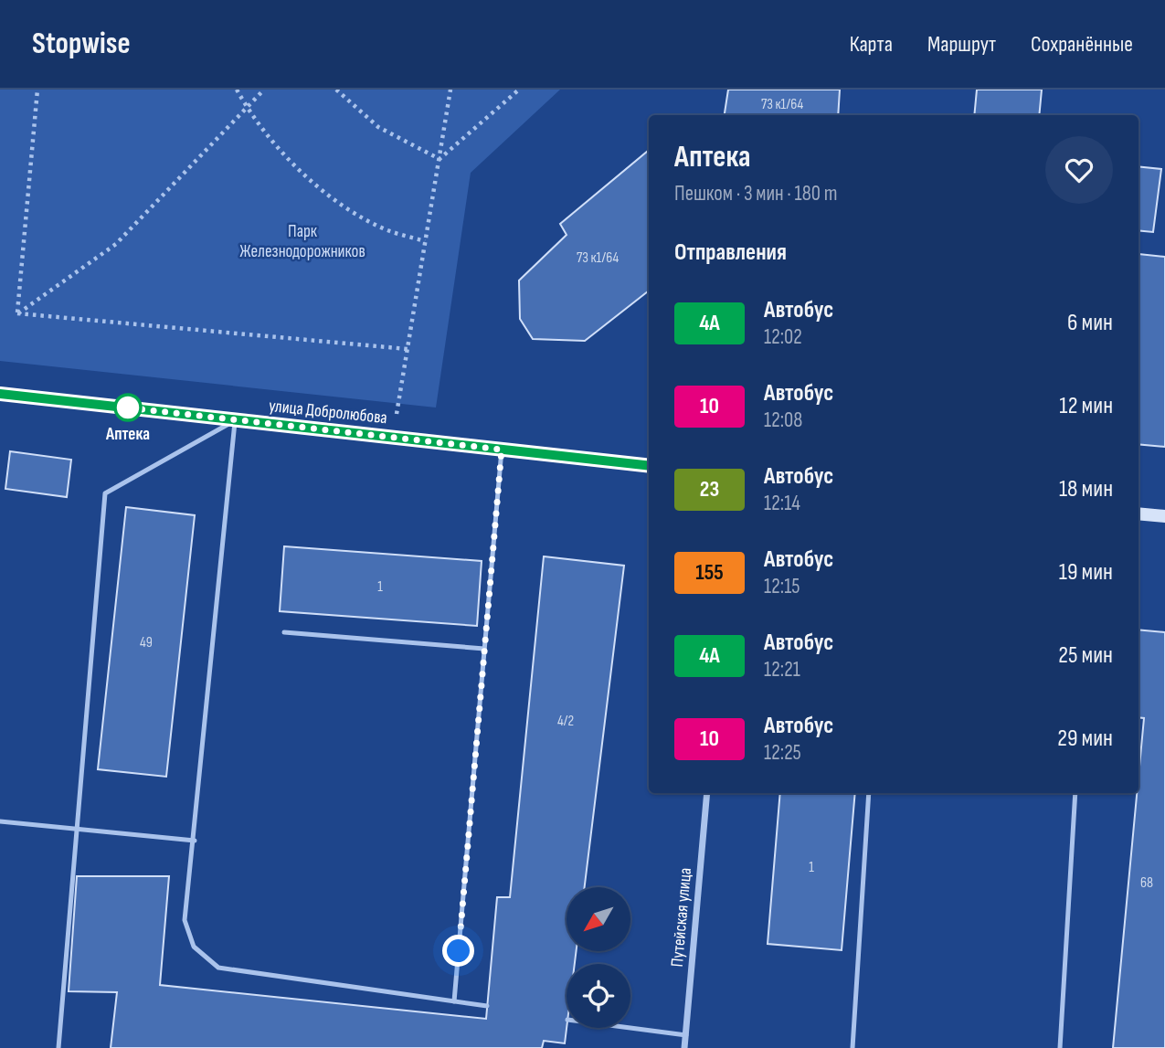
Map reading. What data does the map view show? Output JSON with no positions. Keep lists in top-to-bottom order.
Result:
{
  "streets": {
    "street": ["улица Добролюбова", "Путейская улица"]
  },
  "parks": ["Парк Железнодорожников"],
  "places": ["Аптека"],
  "lines": ["bus line 4А"],
  "house_numbers": [
    "73 к1/64",
    "73 к1/64",
    "1",
    "49",
    "4/2",
    "1",
    "68"
  ],
  "north": "bottom left",
  "page": {
    "header": "Stopwise",
    "nav": ["Карта", "Маршрут", "Сохранённые"],
    "heading": [
      ["Аптека", "Пешком · 3 мин · 180 m"],
      "Отправления"
    ],
    "list": [
      {
        "mark": "4А",
        "name": "Автобус",
        "note": "12:02",
        "value": "6 мин"
      },
      {
        "mark": "10",
        "name": "Автобус",
        "note": "12:08",
        "value": "12 мин"
      },
      {
        "mark": "23",
        "name": "Автобус",
        "note": "12:14",
        "value": "18 мин"
      },
      {
        "mark": "155",
        "name": "Автобус",
        "note": "12:15",
        "value": "19 мин"
      },
      {
        "mark": "4А",
        "name": "Автобус",
        "note": "12:21",
        "value": "25 мин"
      },
      {
        "mark": "10",
        "name": "Автобус",
        "note": "12:25",
        "value": "29 мин"
      }
    ]
  }
}
